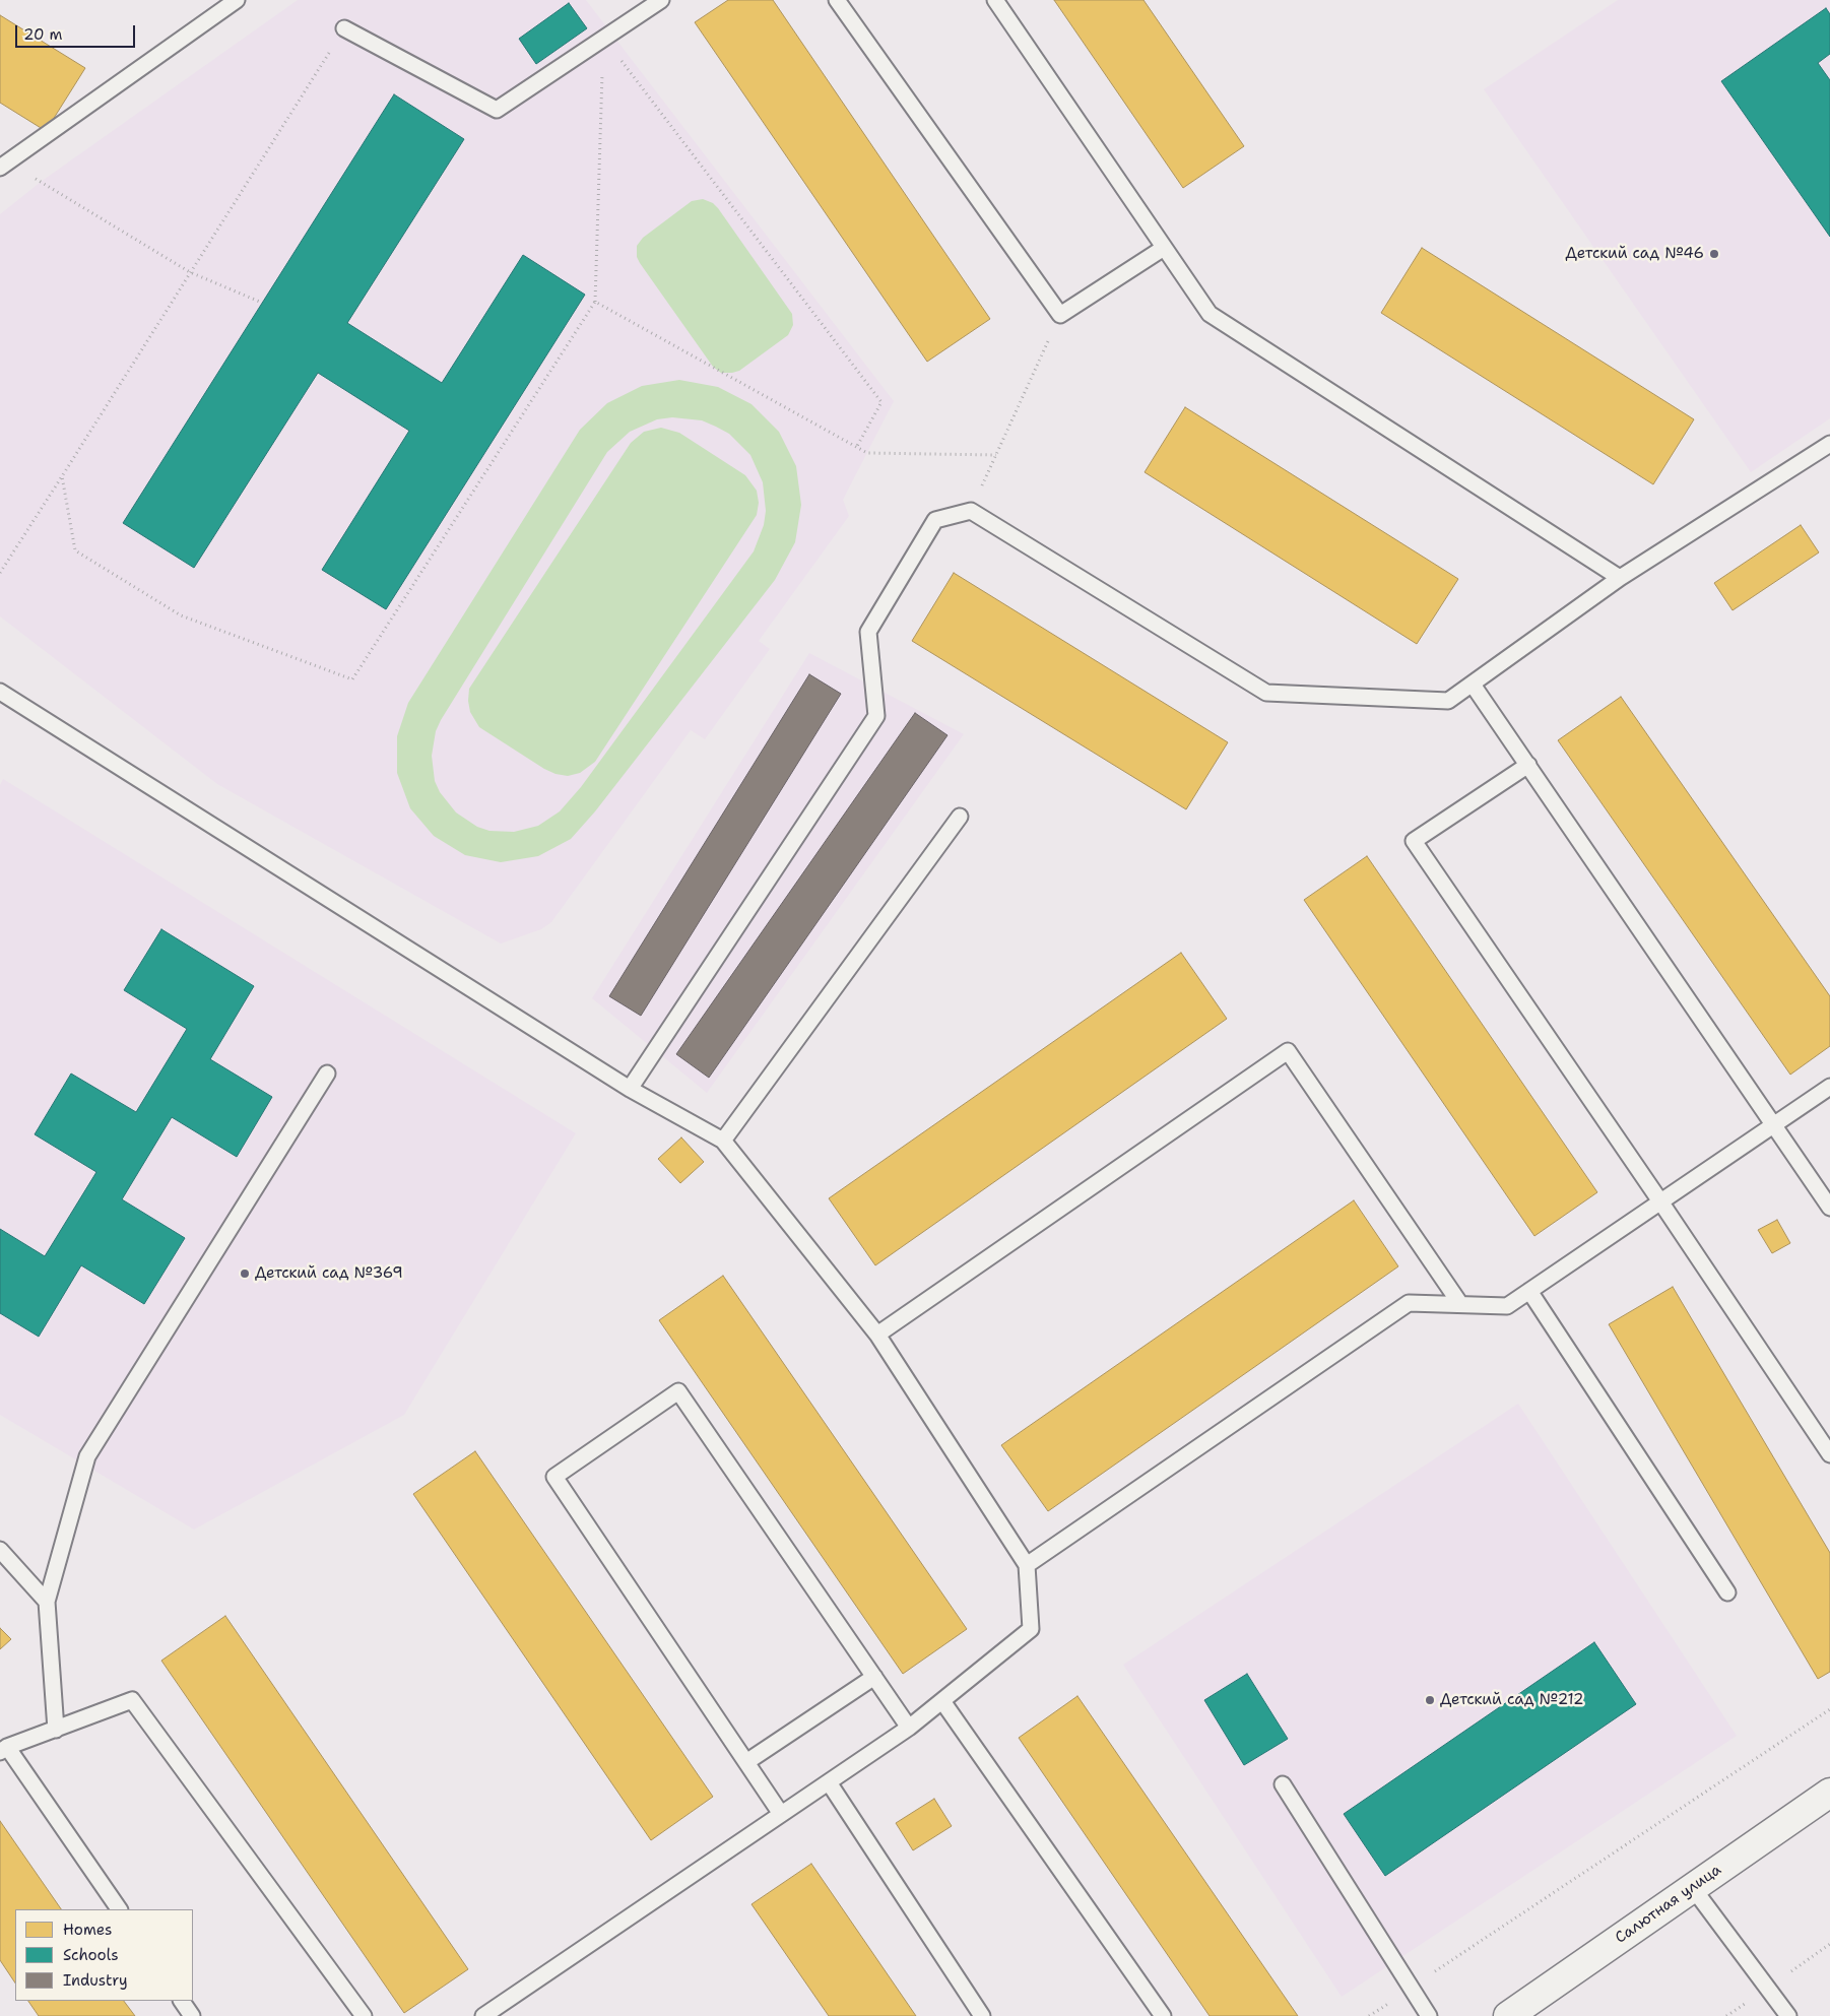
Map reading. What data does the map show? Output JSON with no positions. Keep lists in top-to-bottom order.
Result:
{
  "streets": {
    "street": ["Салютная улица"]
  },
  "places": ["Детский сад №46", "Детский сад №369", "Детский сад №212"],
  "legend": ["Homes", "Schools", "Industry"],
  "scale_bar": "20 m"
}
